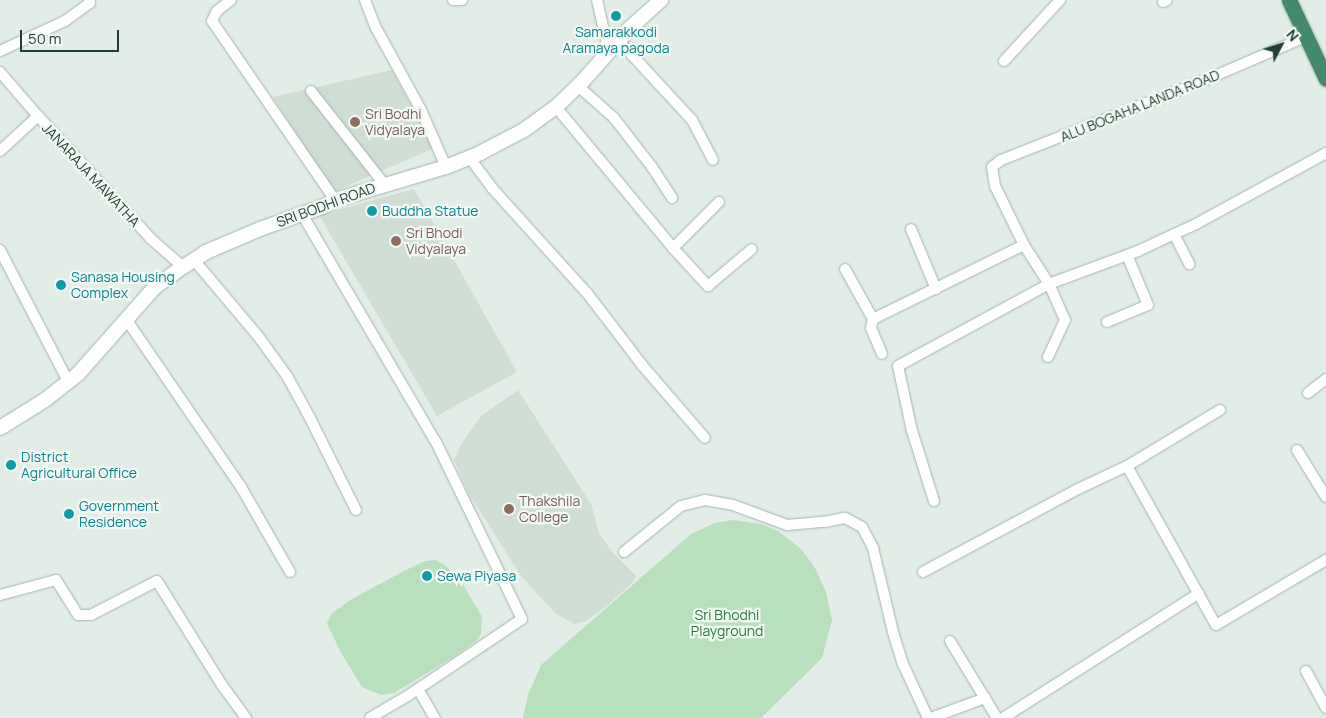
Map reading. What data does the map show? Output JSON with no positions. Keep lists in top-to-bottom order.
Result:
{
  "streets": {
    "street": ["ALU BOGAHA LANDA ROAD", "JANARAJA MAWATHA", "SRI BODHI ROAD"]
  },
  "crossings": [
    ["JANARAJA MAWATHA", "SRI BODHI ROAD"]
  ],
  "parks": ["Sri Bhodhi Playground"],
  "places": [
    "Samarakkodi Aramaya pagoda",
    "Sri Bodhi Vidyalaya",
    "Buddha Statue",
    "Sri Bhodi Vidyalaya",
    "Sanasa Housing Complex",
    "District Agricultural Office",
    "Thakshila College",
    "Government Residence",
    "Sewa Piyasa"
  ],
  "scale_bar": "50 m",
  "north": "top right"
}
